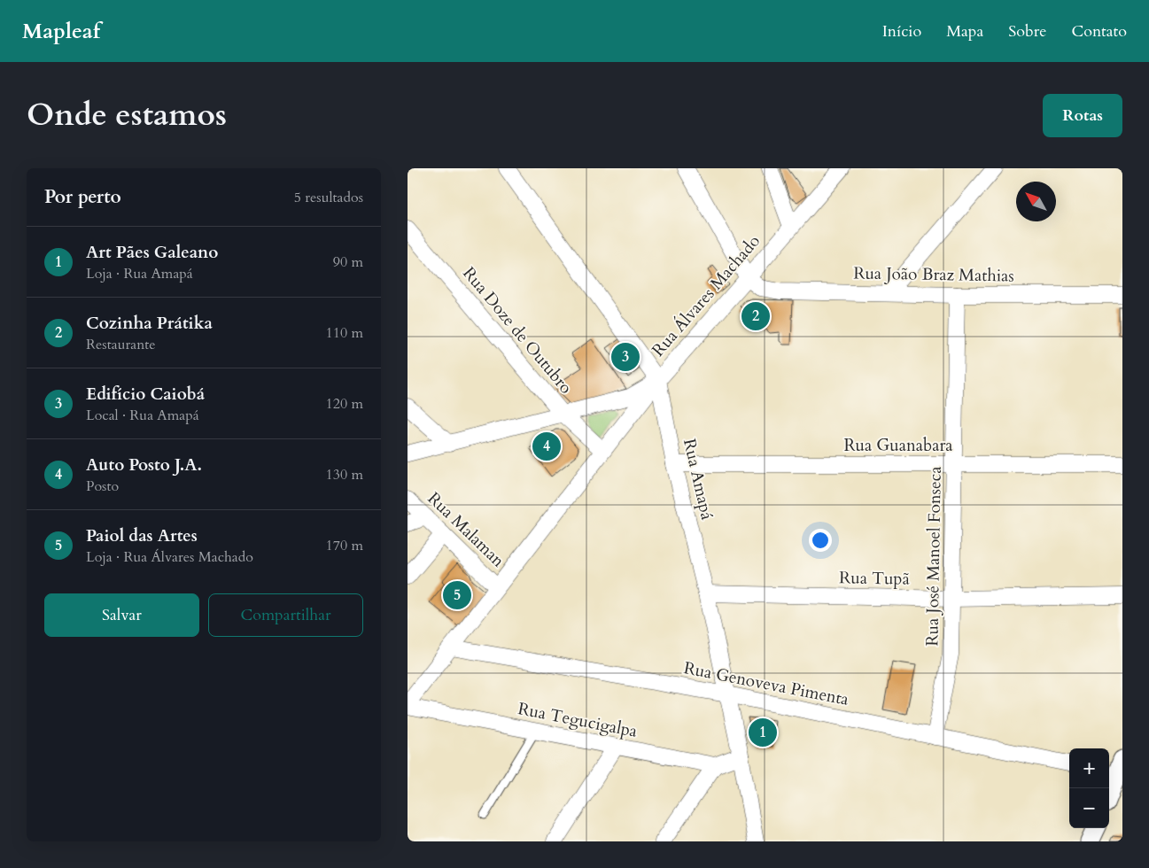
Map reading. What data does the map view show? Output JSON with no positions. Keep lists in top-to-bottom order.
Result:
{
  "streets": {
    "street": [
      "Rua João Braz Mathias",
      "Rua Álvares Machado",
      "Rua Doze de Outubro",
      "Rua Guanabara",
      "Rua Amapá",
      "Rua Malaman",
      "Rua José Manoel Fonseca",
      "Rua Tupã",
      "Rua Genoveva Pimenta",
      "Rua Tegucigalpa"
    ]
  },
  "crossings": [
    ["Rua João Braz Mathias", "Rua Álvares Machado"],
    ["Rua João Braz Mathias", "Rua José Manoel Fonseca"],
    ["Rua Álvares Machado", "Rua Doze de Outubro"],
    ["Rua Álvares Machado", "Rua Amapá"],
    ["Rua Álvares Machado", "Rua Malaman"],
    ["Rua Álvares Machado", "Rua Genoveva Pimenta"],
    ["Rua Guanabara", "Rua Amapá"],
    ["Rua Guanabara", "Rua José Manoel Fonseca"],
    ["Rua Amapá", "Rua Tupã"],
    ["Rua Amapá", "Rua Genoveva Pimenta"],
    ["Rua José Manoel Fonseca", "Rua Tupã"],
    ["Rua José Manoel Fonseca", "Rua Genoveva Pimenta"]
  ],
  "north": "top left",
  "page": {
    "header": "Mapleaf",
    "nav": [
      "Início",
      "Mapa",
      "Sobre",
      "Contato"
    ],
    "title": "Onde estamos",
    "buttons": [
      "Rotas",
      ["Salvar", "Compartilhar"]
    ],
    "heading": ["Por perto", "5 resultados"],
    "list": [
      {
        "mark": "1",
        "name": "Art Pães Galeano",
        "note": "Loja · Rua Amapá",
        "value": "90 m"
      },
      {
        "mark": "2",
        "name": "Cozinha Prátika",
        "note": "Restaurante",
        "value": "110 m"
      },
      {
        "mark": "3",
        "name": "Edifício Caiobá",
        "note": "Local · Rua Amapá",
        "value": "120 m"
      },
      {
        "mark": "4",
        "name": "Auto Posto J.A.",
        "note": "Posto",
        "value": "130 m"
      },
      {
        "mark": "5",
        "name": "Paiol das Artes",
        "note": "Loja · Rua Álvares Machado",
        "value": "170 m"
      }
    ],
    "pins": [
      "2",
      "3",
      "4",
      "5",
      "1"
    ],
    "map_buttons": ["+", "−"]
  }
}
